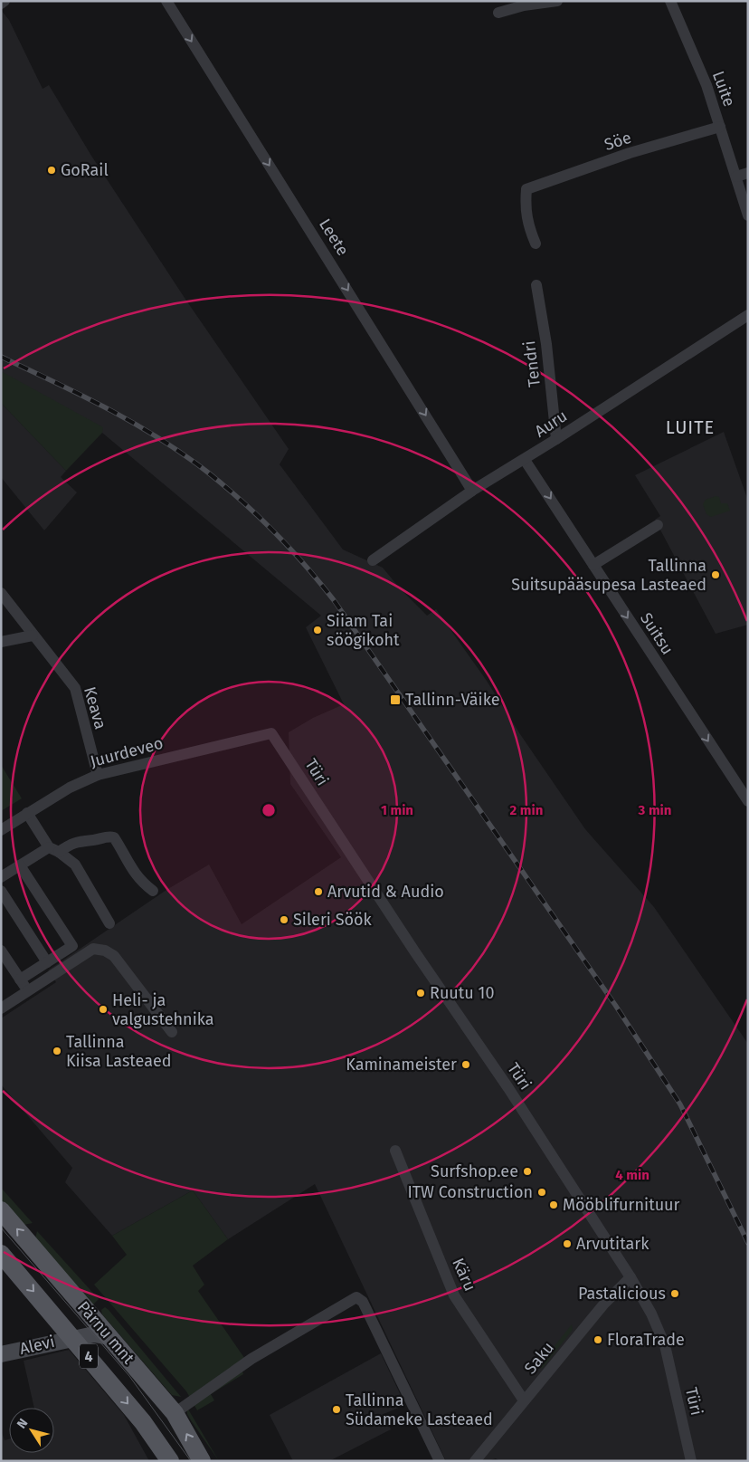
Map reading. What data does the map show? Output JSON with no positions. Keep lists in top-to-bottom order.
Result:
{
  "streets": {
    "main road": ["Pärnu mnt", "4"],
    "street": [
      "Luite",
      "Söe",
      "Leete",
      "Tendri",
      "Auru",
      "Suitsu",
      "Keava",
      "Juurdeveo",
      "Türi",
      "Käru",
      "Alevi",
      "Saku"
    ]
  },
  "crossings": [
    ["Luite", "Söe"],
    ["Leete", "Auru"],
    ["Tendri", "Auru"],
    ["Auru", "Suitsu"],
    ["Keava", "Juurdeveo"],
    ["Juurdeveo", "Türi"],
    ["Türi", "Saku"],
    ["Käru", "Saku"],
    ["Pärnu mnt", "Alevi"]
  ],
  "one_way": ["Leete", "Suitsu"],
  "districts": ["LUITE"],
  "places": {
    "other": [
      "GoRail",
      "Tallinna Suitsupääsupesa Lasteaed",
      "Siiam Tai söögikoht",
      "Arvutid & Audio",
      "Sileri Söök",
      "Ruutu 10",
      "Heli- ja valgustehnika",
      "Tallinna Kiisa Lasteaed",
      "Kaminameister",
      "Surfshop.ee",
      "ITW Construction",
      "Mööblifurnituur",
      "Arvutitark",
      "Pastalicious",
      "FloraTrade",
      "Tallinna Südameke Lasteaed"
    ],
    "transit": ["Tallinn-Väike"]
  },
  "north": "top left",
  "rings": [
    "1 min",
    "2 min",
    "3 min",
    "4 min"
  ]
}
